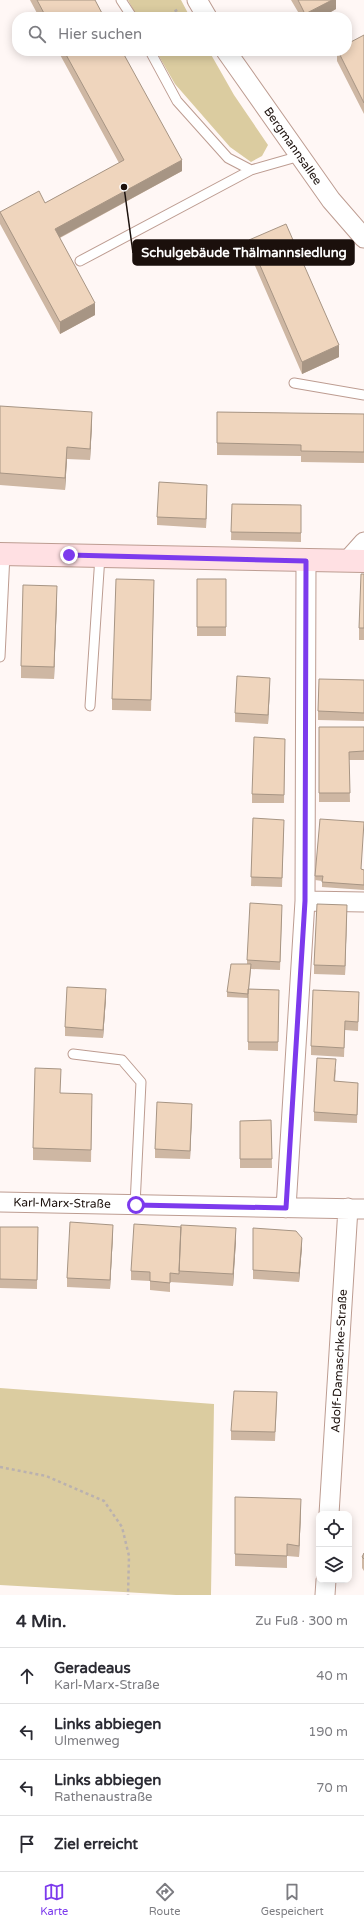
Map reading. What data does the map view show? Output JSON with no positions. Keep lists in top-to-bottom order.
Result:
{
  "streets": {
    "street": ["Bergmannsallee", "Karl-Marx-Straße", "Adolf-Damaschke-Straße"]
  },
  "crossings": [
    ["Karl-Marx-Straße", "Adolf-Damaschke-Straße"]
  ],
  "places": ["Schulgebäude Thälmannsiedlung"],
  "page": {
    "search": "Hier suchen",
    "heading": ["4 Min.", "Zu Fuß · 300 m"],
    "list": [
      ["Geradeaus", "Karl-Marx-Straße", "40 m"],
      ["Links abbiegen", "Ulmenweg", "190 m"],
      ["Links abbiegen", "Rathenaustraße", "70 m"],
      "Ziel erreicht"
    ],
    "nav": ["Karte", "Route", "Gespeichert"]
  }
}
